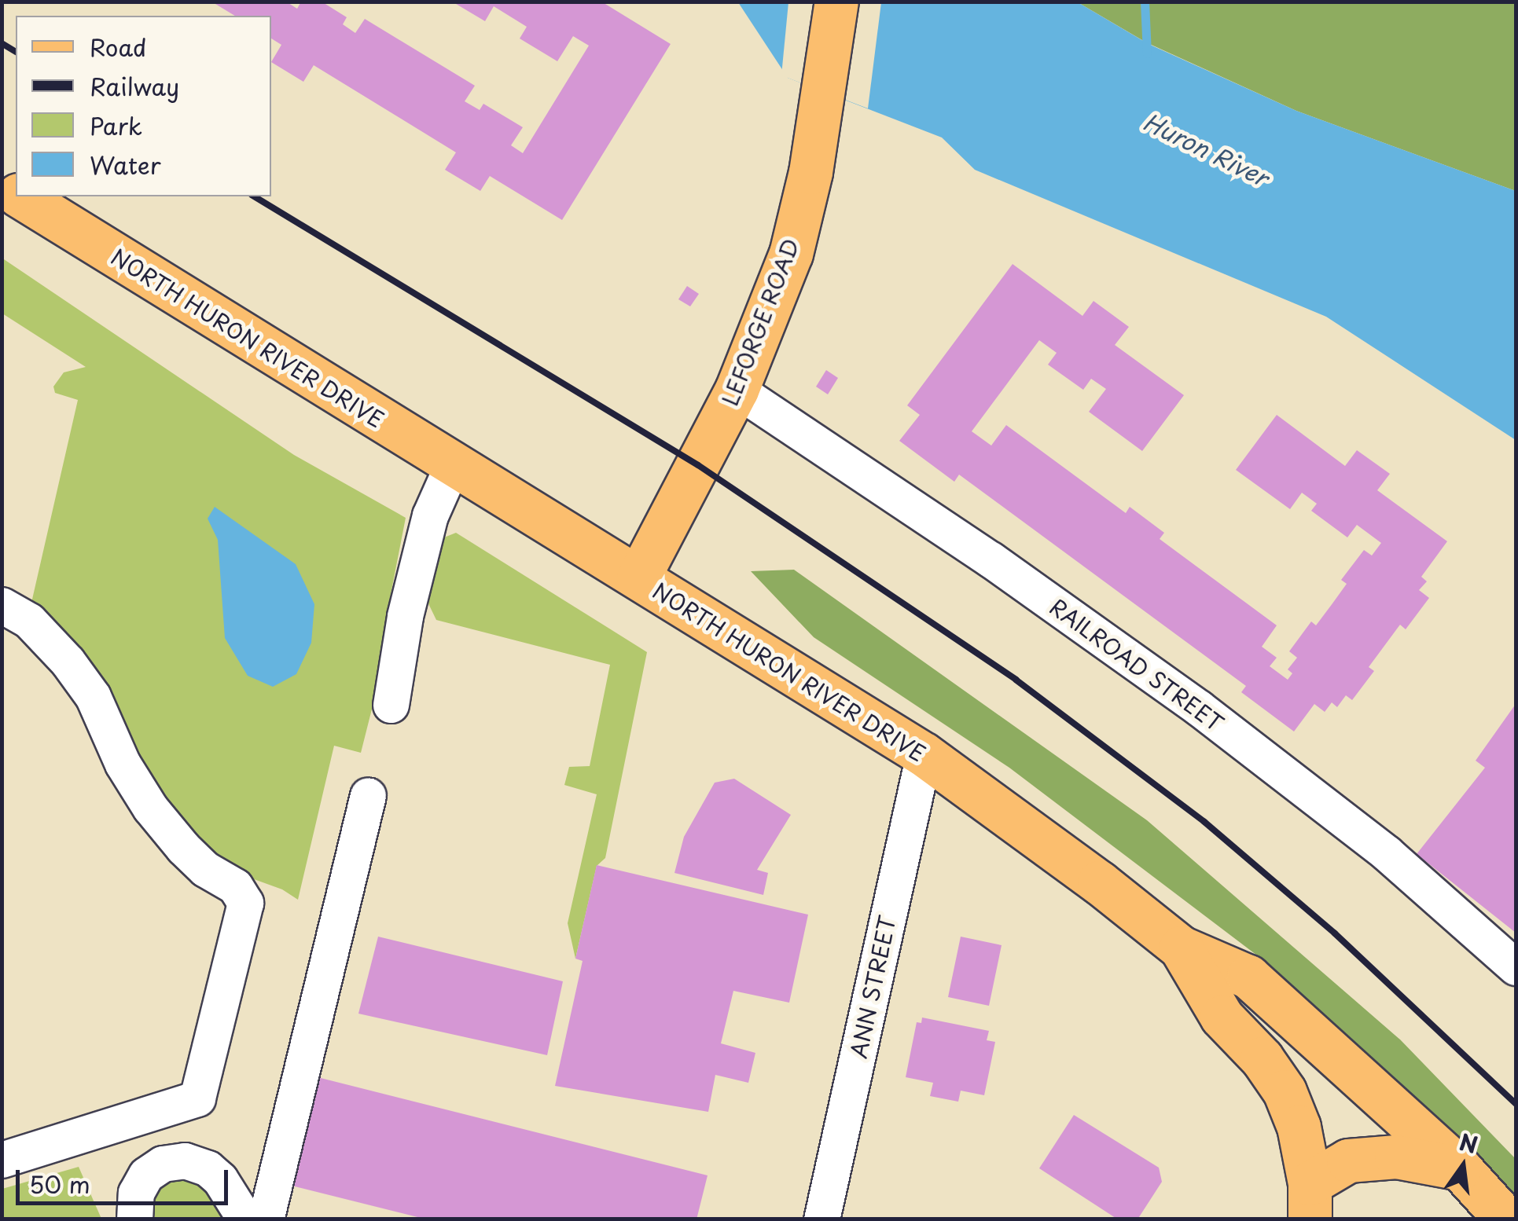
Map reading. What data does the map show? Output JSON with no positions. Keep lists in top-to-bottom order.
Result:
{
  "streets": {
    "main road": ["LEFORGE ROAD", "NORTH HURON RIVER DRIVE"],
    "street": ["RAILROAD STREET", "ANN STREET"]
  },
  "crossings": [
    ["LEFORGE ROAD", "NORTH HURON RIVER DRIVE"],
    ["LEFORGE ROAD", "RAILROAD STREET"],
    ["NORTH HURON RIVER DRIVE", "ANN STREET"]
  ],
  "water": ["Huron River"],
  "legend": [
    "Road",
    "Railway",
    "Park",
    "Water"
  ],
  "scale_bar": "50 m",
  "north": "top"
}
